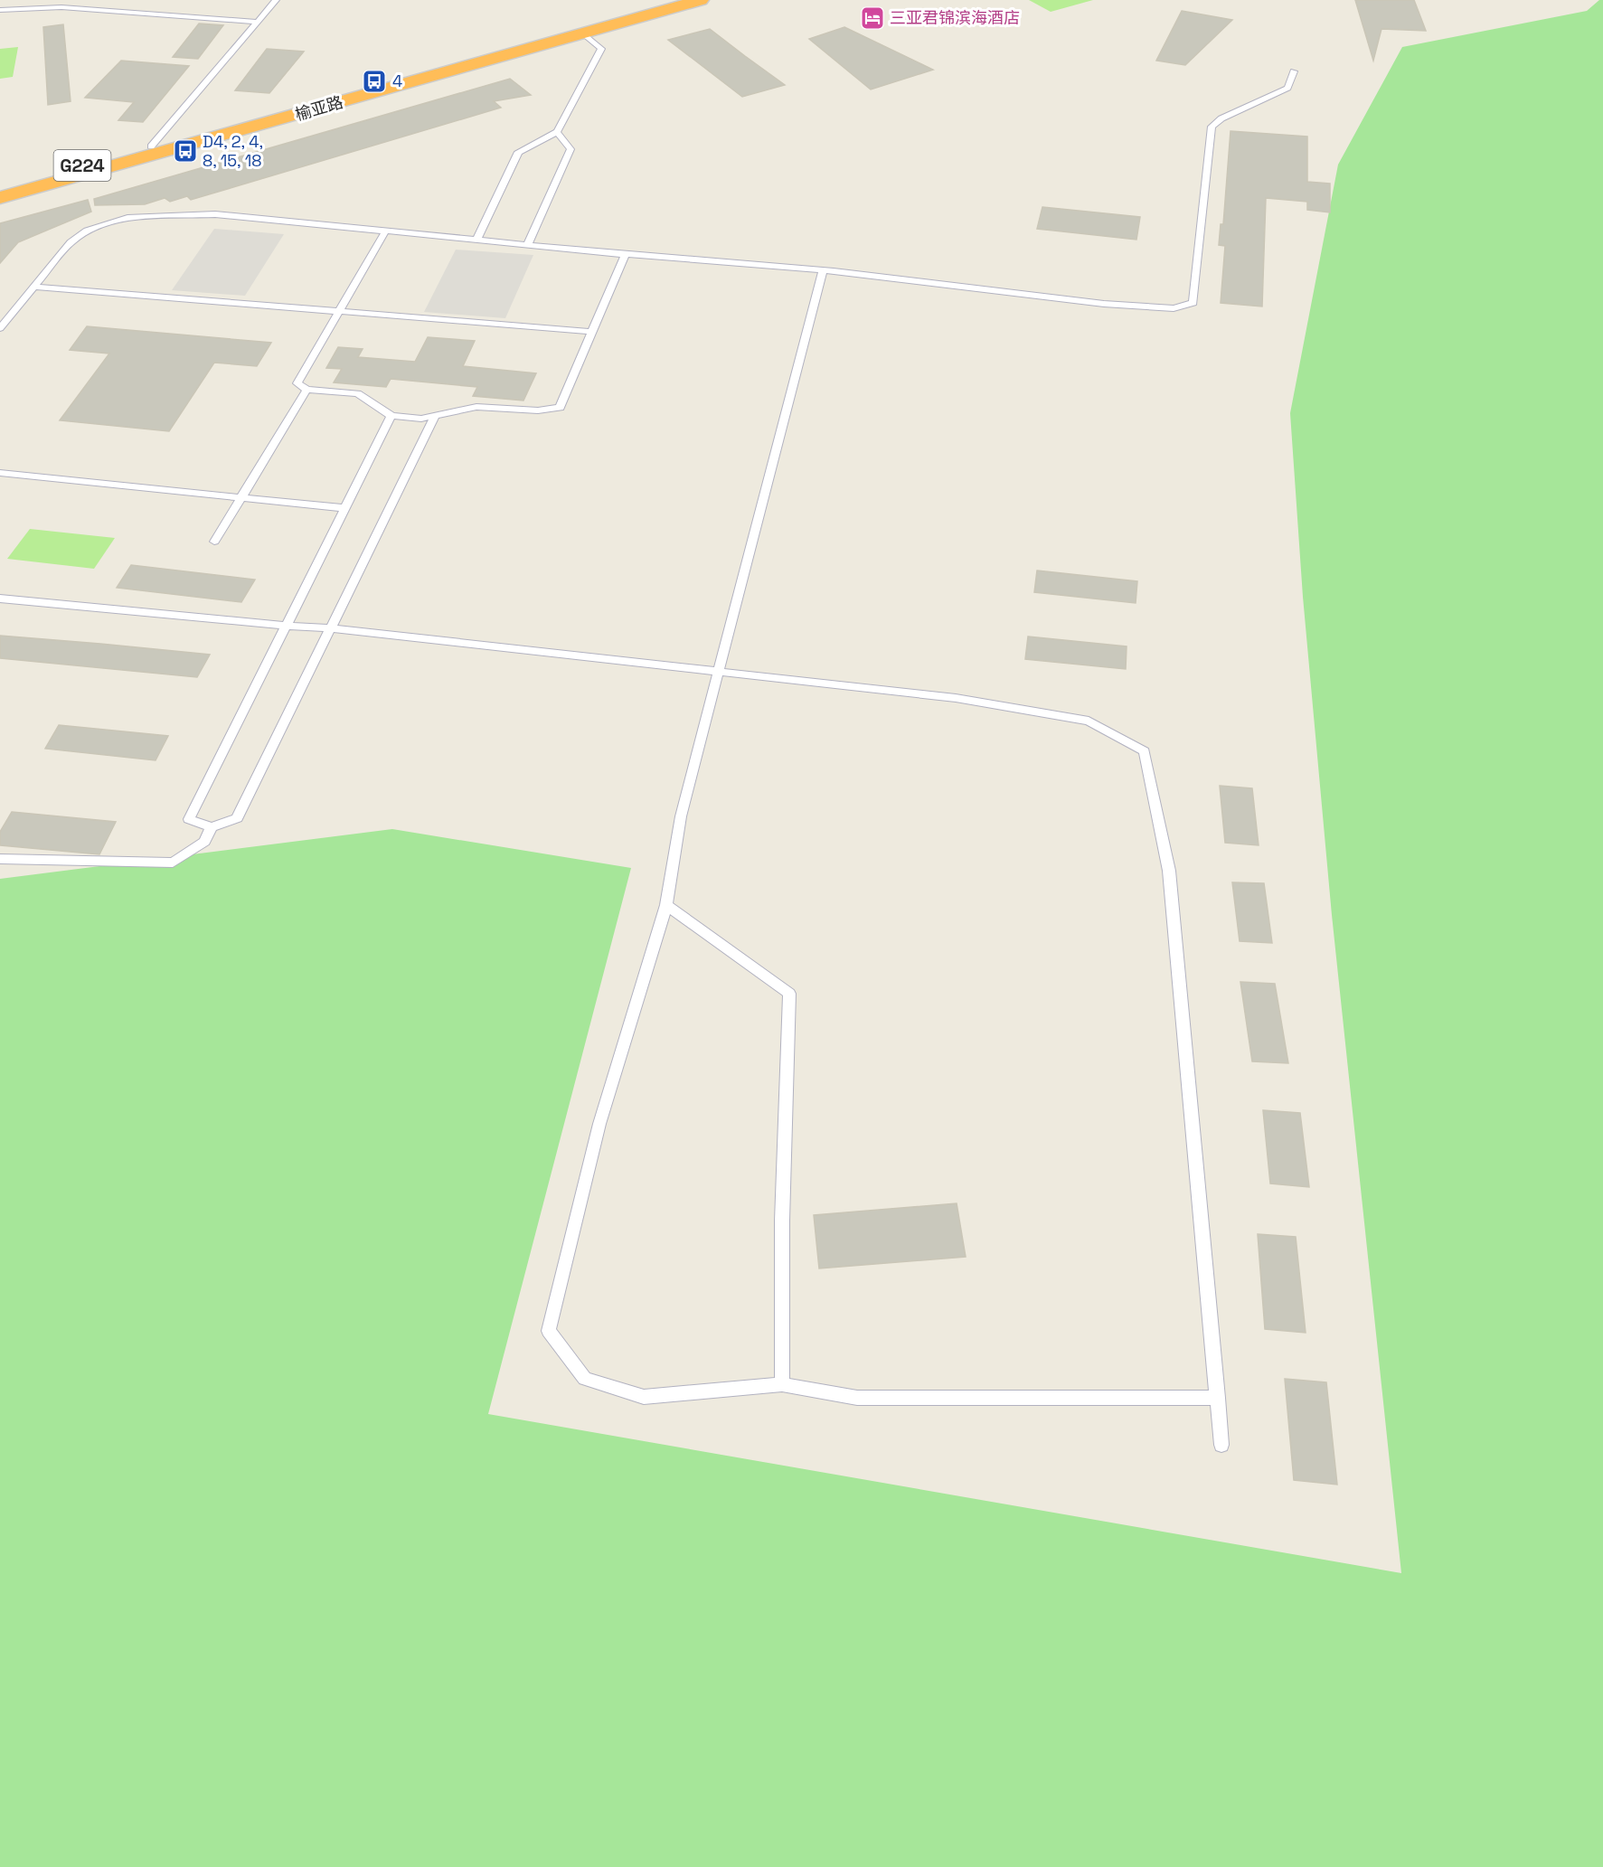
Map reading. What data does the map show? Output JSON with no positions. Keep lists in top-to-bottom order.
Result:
{
  "streets": {
    "highway": ["榆亚路", "G224"]
  },
  "places": {
    "hotel": ["三亚君锦滨海酒店"],
    "bus stop": ["4", "D4, 2, 4, 8, 15, 18"]
  }
}
